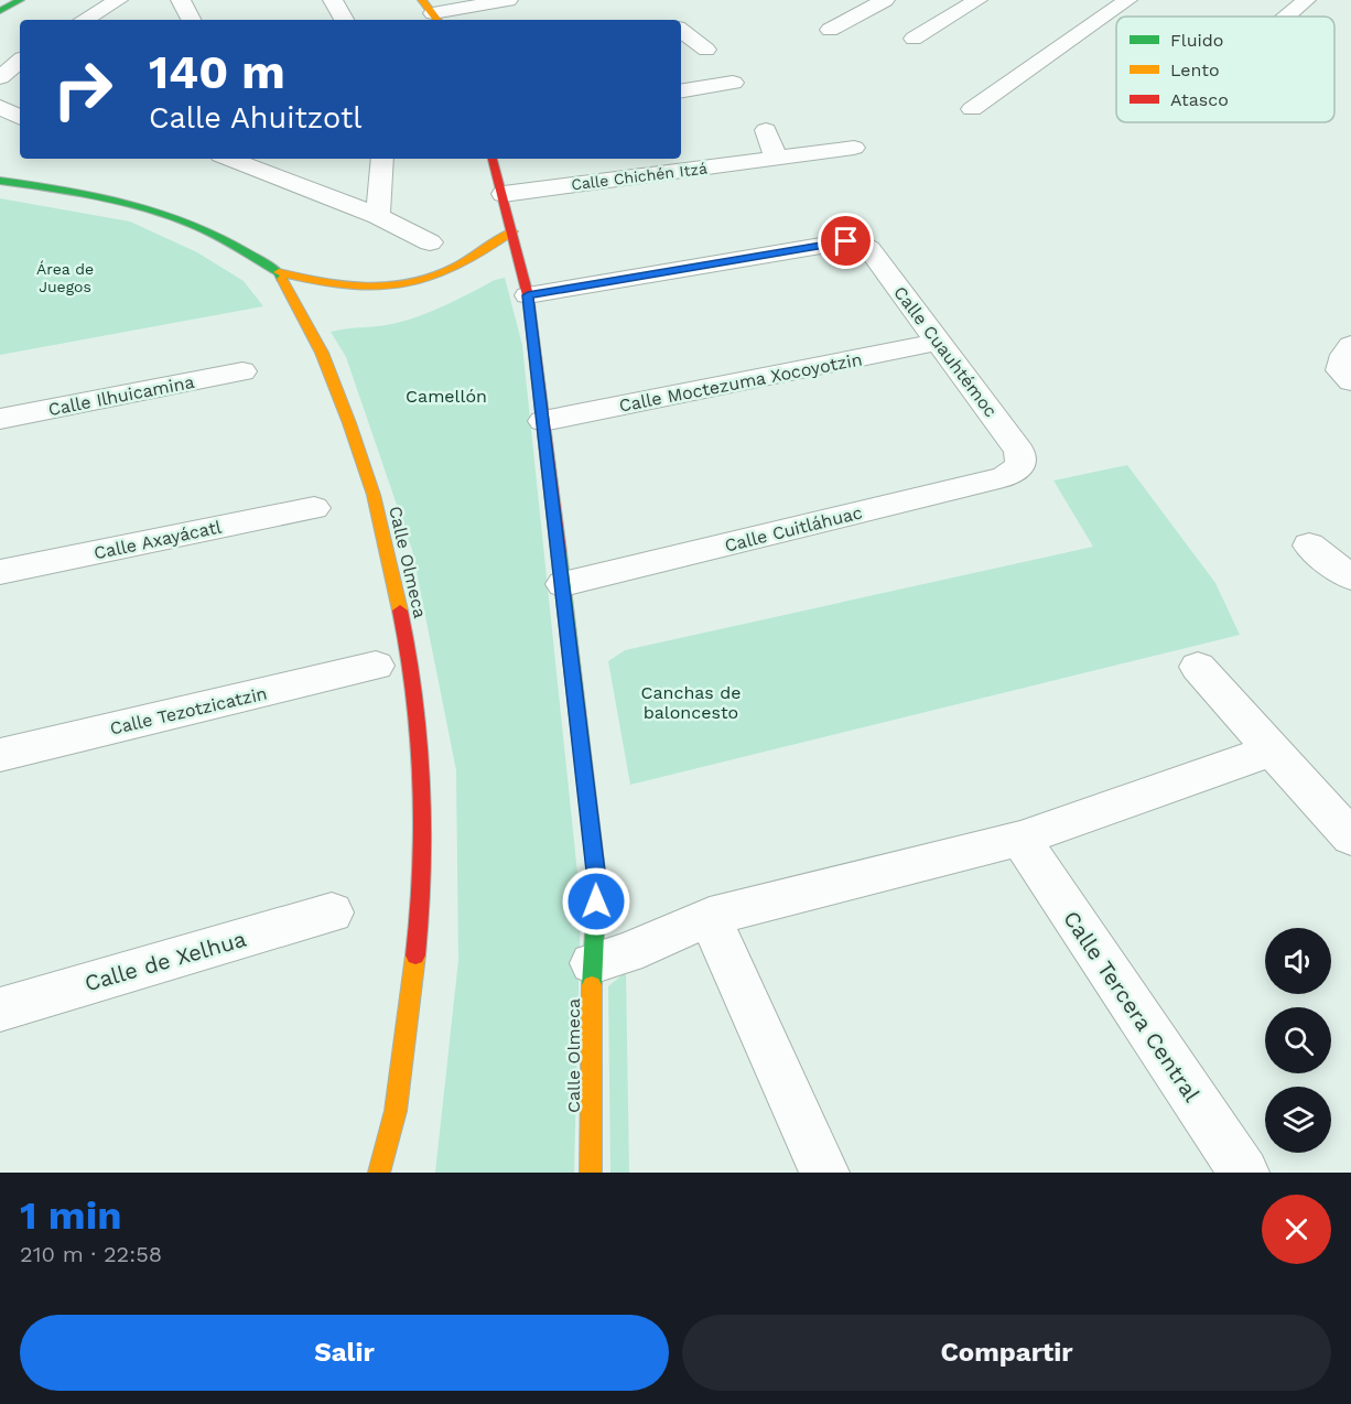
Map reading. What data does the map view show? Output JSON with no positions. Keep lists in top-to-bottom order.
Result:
{
  "streets": {
    "street": [
      "Calle Chichén Itzá",
      "Calle Cuauhtémoc",
      "Calle Moctezuma Xocoyotzin",
      "Calle Ilhuicamina",
      "Calle Cuitláhuac",
      "Calle Axayácatl",
      "Calle Olmeca",
      "Calle Tezotzicatzin",
      "Calle de Xelhua",
      "Calle Tercera Central"
    ]
  },
  "crossings": [
    ["Calle Chichén Itzá", "Calle Olmeca"],
    ["Calle Cuauhtémoc", "Calle Moctezuma Xocoyotzin"],
    ["Calle Cuauhtémoc", "Calle Cuitláhuac"],
    ["Calle Cuauhtémoc", "Calle Olmeca"],
    ["Calle Moctezuma Xocoyotzin", "Calle Olmeca"],
    ["Calle Cuitláhuac", "Calle Olmeca"]
  ],
  "parks": ["Área de Juegos", "Camellón", "Canchas de baloncesto"],
  "legend": ["Fluido", "Lento", "Atasco"],
  "page": {
    "turn": ["140 m", "Calle Ahuitzotl"],
    "heading": ["1 min", "210 m · 22:58"],
    "buttons": ["Salir", "Compartir"]
  }
}
